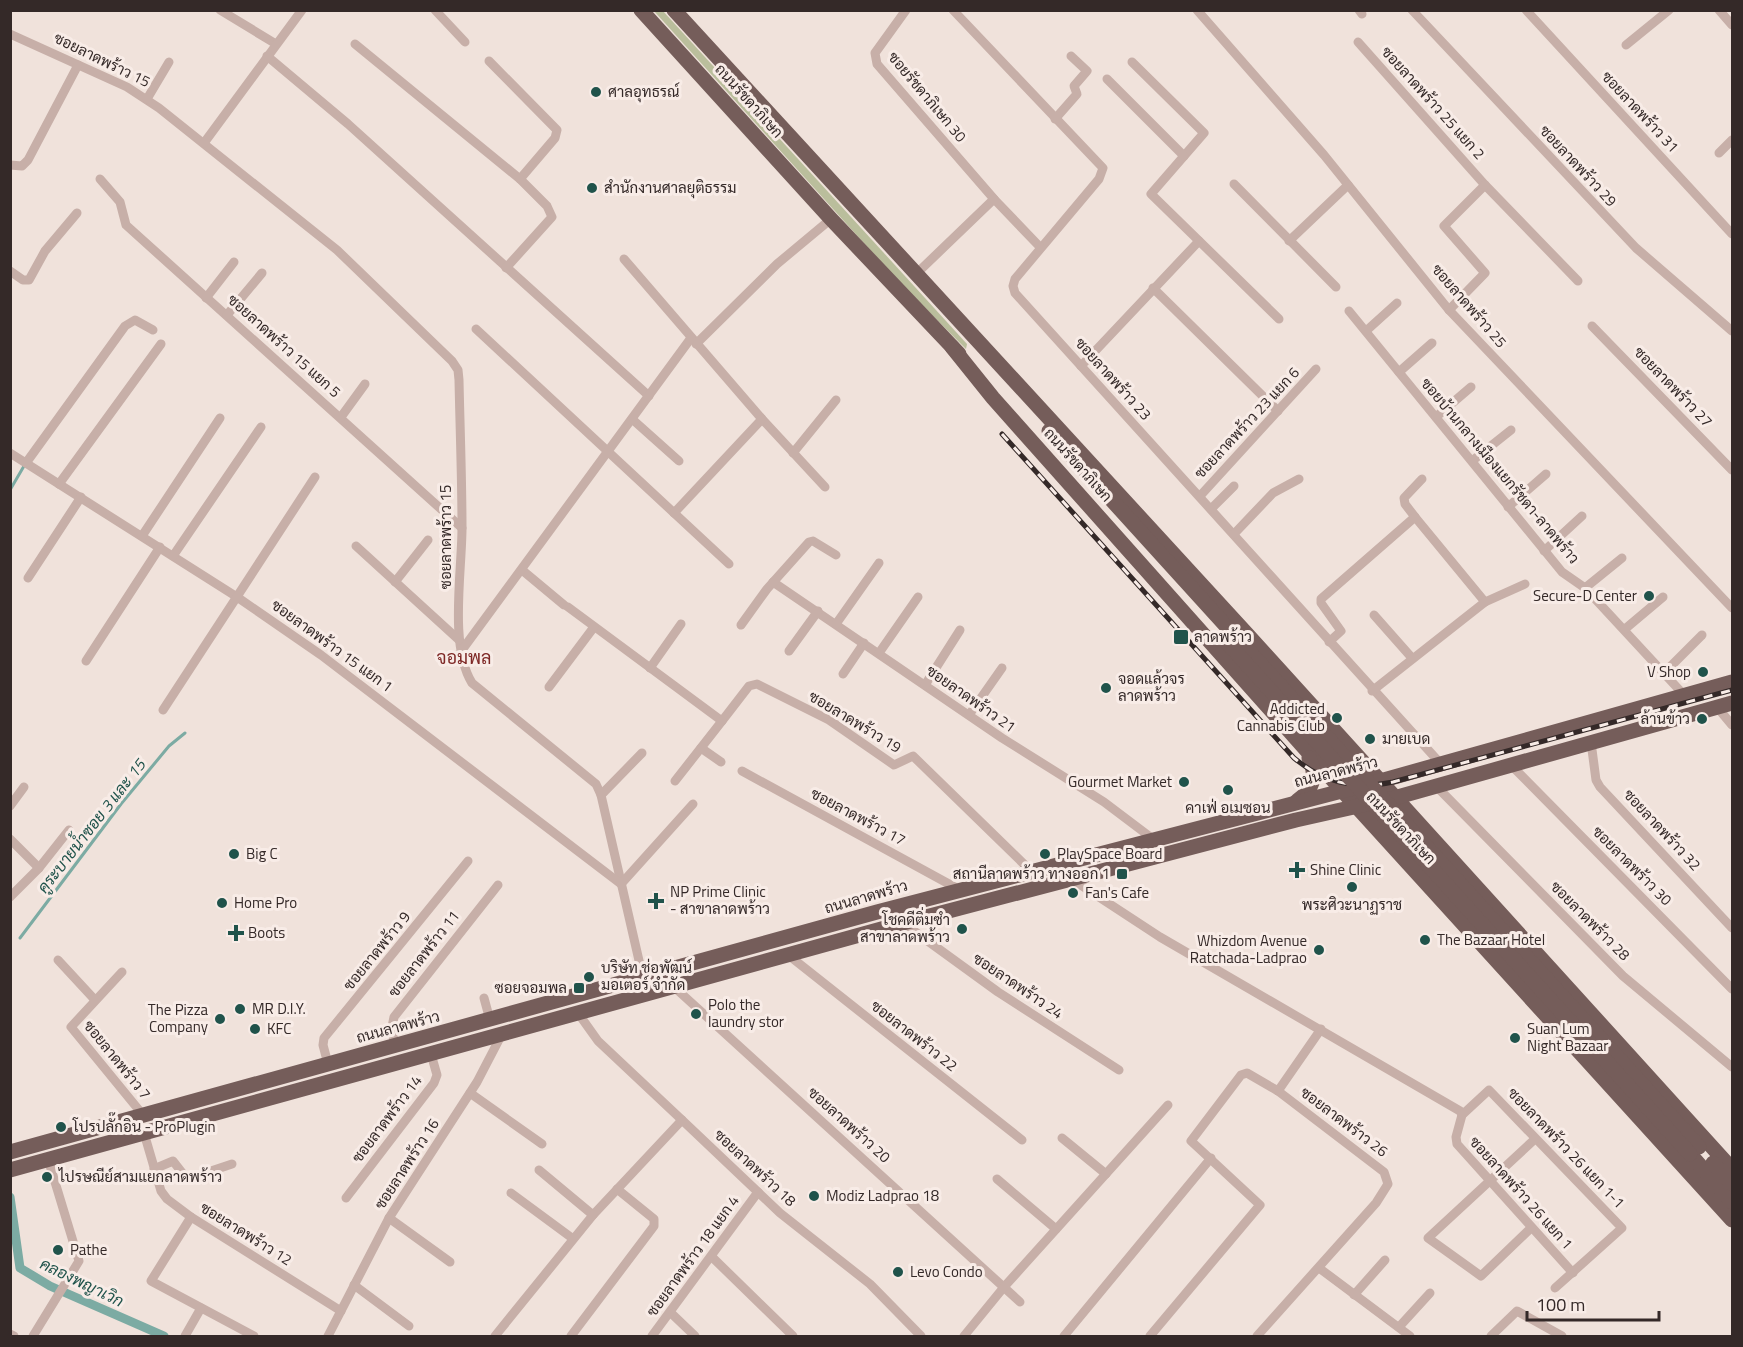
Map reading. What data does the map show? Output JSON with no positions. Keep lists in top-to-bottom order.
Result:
{
  "streets": {
    "main road": ["ถนนรัชดาภิเษก", "ถนนลาดพร้าว"],
    "street": [
      "ซอยลาดพร้าว 15",
      "ซอยรัชดาภิเษก 30",
      "ซอยลาดพร้าว 25 แยก 2",
      "ซอยลาดพร้าว 31",
      "ซอยลาดพร้าว 29",
      "ซอยลาดพร้าว 25",
      "ซอยลาดพร้าว 15 แยก 5",
      "ซอยลาดพร้าว 23",
      "ซอยลาดพร้าว 27",
      "ซอยลาดพร้าว 23 แยก 6",
      "ซอยบ้านกลางเมืองแยกรัชดา-ลาดพร้าว",
      "ซอยลาดพร้าว 15 แยก 1",
      "ซอยลาดพร้าว 21",
      "ซอยลาดพร้าว 19",
      "ซอยลาดพร้าว 17",
      "ซอยลาดพร้าว 32",
      "ซอยลาดพร้าว 30",
      "ซอยลาดพร้าว 28",
      "ซอยลาดพร้าว 9",
      "ซอยลาดพร้าว 11",
      "ซอยลาดพร้าว 24",
      "ซอยลาดพร้าว 22",
      "ซอยลาดพร้าว 7",
      "ซอยลาดพร้าว 14",
      "ซอยลาดพร้าว 26",
      "ซอยลาดพร้าว 20",
      "ซอยลาดพร้าว 26 แยก 1-1",
      "ซอยลาดพร้าว 16",
      "ซอยลาดพร้าว 18",
      "ซอยลาดพร้าว 26 แยก 1",
      "ซอยลาดพร้าว 12",
      "ซอยลาดพร้าว 18 แยก 4"
    ]
  },
  "crossings": [
    ["ซอยลาดพร้าว 15", "ซอยลาดพร้าว 15 แยก 5"],
    ["ซอยลาดพร้าว 15", "ซอยลาดพร้าว 15 แยก 1"],
    ["ซอยลาดพร้าว 15", "ถนนลาดพร้าว"],
    ["ซอยรัชดาภิเษก 30", "ซอยลาดพร้าว 23"],
    ["ถนนรัชดาภิเษก", "ถนนลาดพร้าว"],
    ["ซอยลาดพร้าว 23", "ซอยลาดพร้าว 23 แยก 6"],
    ["ซอยลาดพร้าว 23", "ถนนลาดพร้าว"],
    ["ซอยบ้านกลางเมืองแยกรัชดา-ลาดพร้าว", "ถนนลาดพร้าว"],
    ["ซอยลาดพร้าว 21", "ถนนลาดพร้าว"],
    ["ซอยลาดพร้าว 19", "ถนนลาดพร้าว"],
    ["ถนนลาดพร้าว", "ซอยลาดพร้าว 17"],
    ["ถนนลาดพร้าว", "ซอยลาดพร้าว 9"],
    ["ถนนลาดพร้าว", "ซอยลาดพร้าว 11"],
    ["ถนนลาดพร้าว", "ซอยลาดพร้าว 7"],
    ["ซอยลาดพร้าว 26 แยก 1-1", "ซอยลาดพร้าว 26 แยก 1"],
    ["ซอยลาดพร้าว 16", "ซอยลาดพร้าว 12"],
    ["ซอยลาดพร้าว 18", "ซอยลาดพร้าว 18 แยก 4"]
  ],
  "districts": ["จอมพล"],
  "water": ["คูระบายน้ำซอย 3 และ 15", "คลองพญาเวิก"],
  "places": {
    "other": [
      "ศาลอุทธรณ์",
      "สำนักงานศาลยุติธรรม",
      "Secure-D Center",
      "V Shop",
      "จอดแล้วจร ลาดพร้าว",
      "Addicted Cannabis Club",
      "ล้านข้าว",
      "มายเบด",
      "Gourmet Market",
      "คาเฟ่ อเมซอน",
      "Big C",
      "PlaySpace Board",
      "พระศิวะนาฏราช",
      "Fan's Cafe",
      "Home Pro",
      "โชคดีติ่มซำ สาขาลาดพร้าว",
      "The Bazaar Hotel",
      "Whizdom Avenue Ratchada-Ladprao",
      "บริษัท ช่อพัฒน์ มอเตอร์ จำกัด",
      "MR D.I.Y.",
      "Polo the laundry stor",
      "The Pizza Company",
      "KFC",
      "Suan Lum Night Bazaar",
      "โปรปลั๊กอิน - ProPlugin",
      "ไปรษณีย์สามแยกลาดพร้าว",
      "Modiz Ladprao 18",
      "Pathe",
      "Levo Condo"
    ],
    "transit": ["ลาดพร้าว", "สถานีลาดพร้าว ทางออก 1", "ซอยจอมพล"],
    "health": ["Shine Clinic", "NP Prime Clinic - สาขาลาดพร้าว", "Boots"]
  },
  "scale_bar": "100 m"
}
